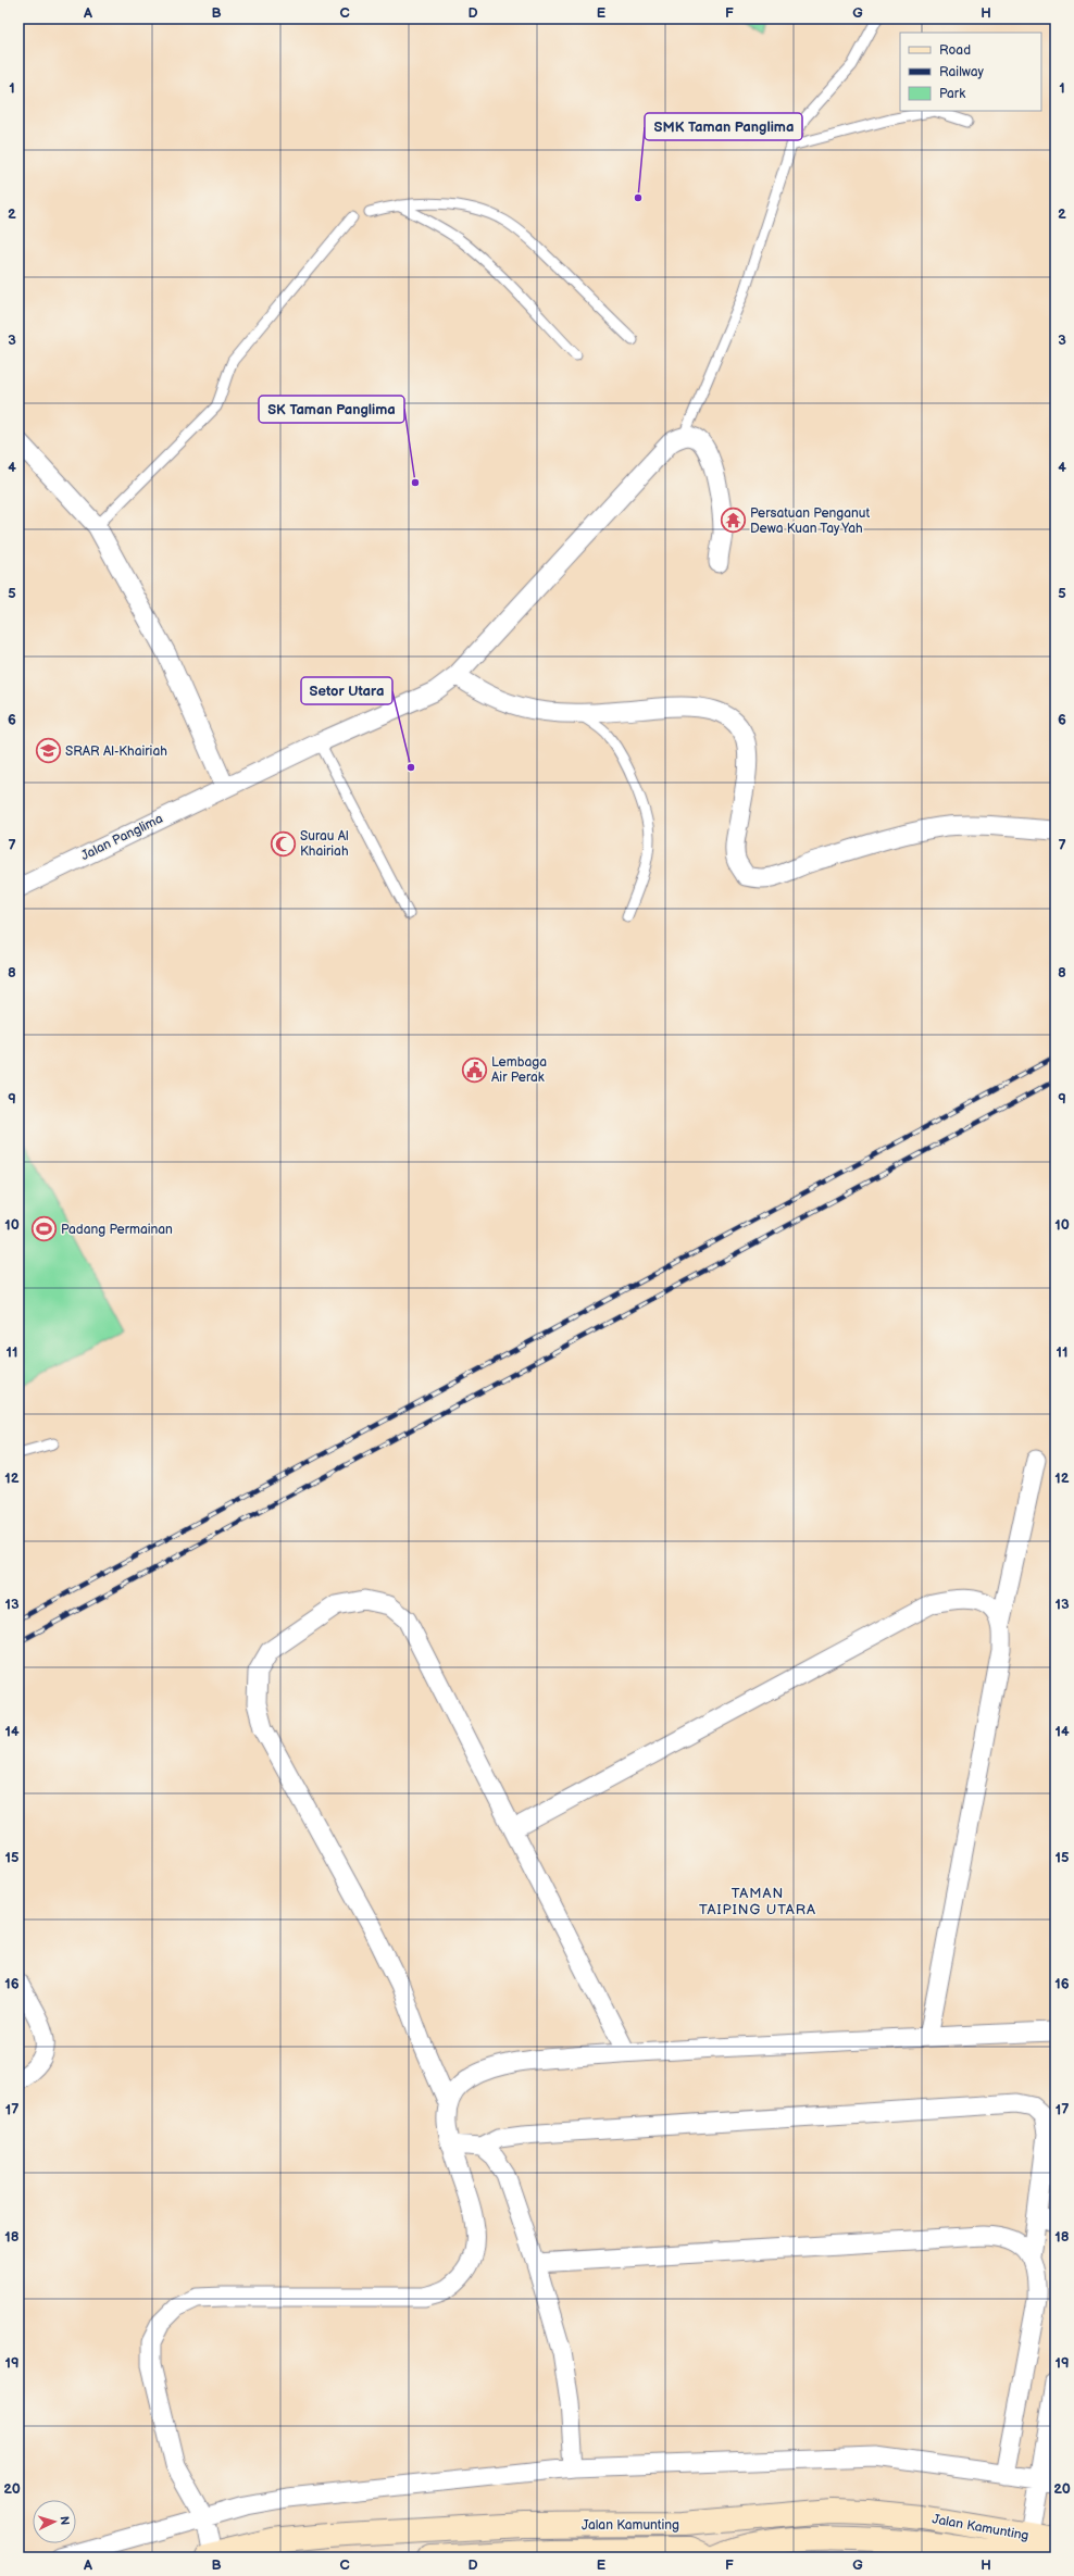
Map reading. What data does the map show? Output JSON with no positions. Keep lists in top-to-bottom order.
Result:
{
  "streets": {
    "main road": ["Jalan Kamunting"],
    "street": ["Jalan Panglima"]
  },
  "districts": ["TAMAN TAIPING UTARA"],
  "places": {
    "other": ["SMK Taman Panglima", "SK Taman Panglima", "Setor Utara"],
    "temple": ["Persatuan Penganut Dewa Kuan Tay Yah"],
    "school or university": ["SRAR Al-Khairiah"],
    "mosque": ["Surau Al Khairiah"],
    "public building": ["Lembaga Air Perak"],
    "sports": ["Padang Permainan"]
  },
  "legend": ["Road", "Railway", "Park"],
  "north": "right",
  "grid": {
    "columns": [
      "A",
      "B",
      "C",
      "D",
      "E",
      "F",
      "G",
      "H"
    ],
    "rows": [
      "1",
      "2",
      "3",
      "4",
      "5",
      "6",
      "7",
      "8",
      "9",
      "10",
      "11",
      "12",
      "13",
      "14",
      "15",
      "16",
      "17",
      "18",
      "19",
      "20"
    ]
  }
}
